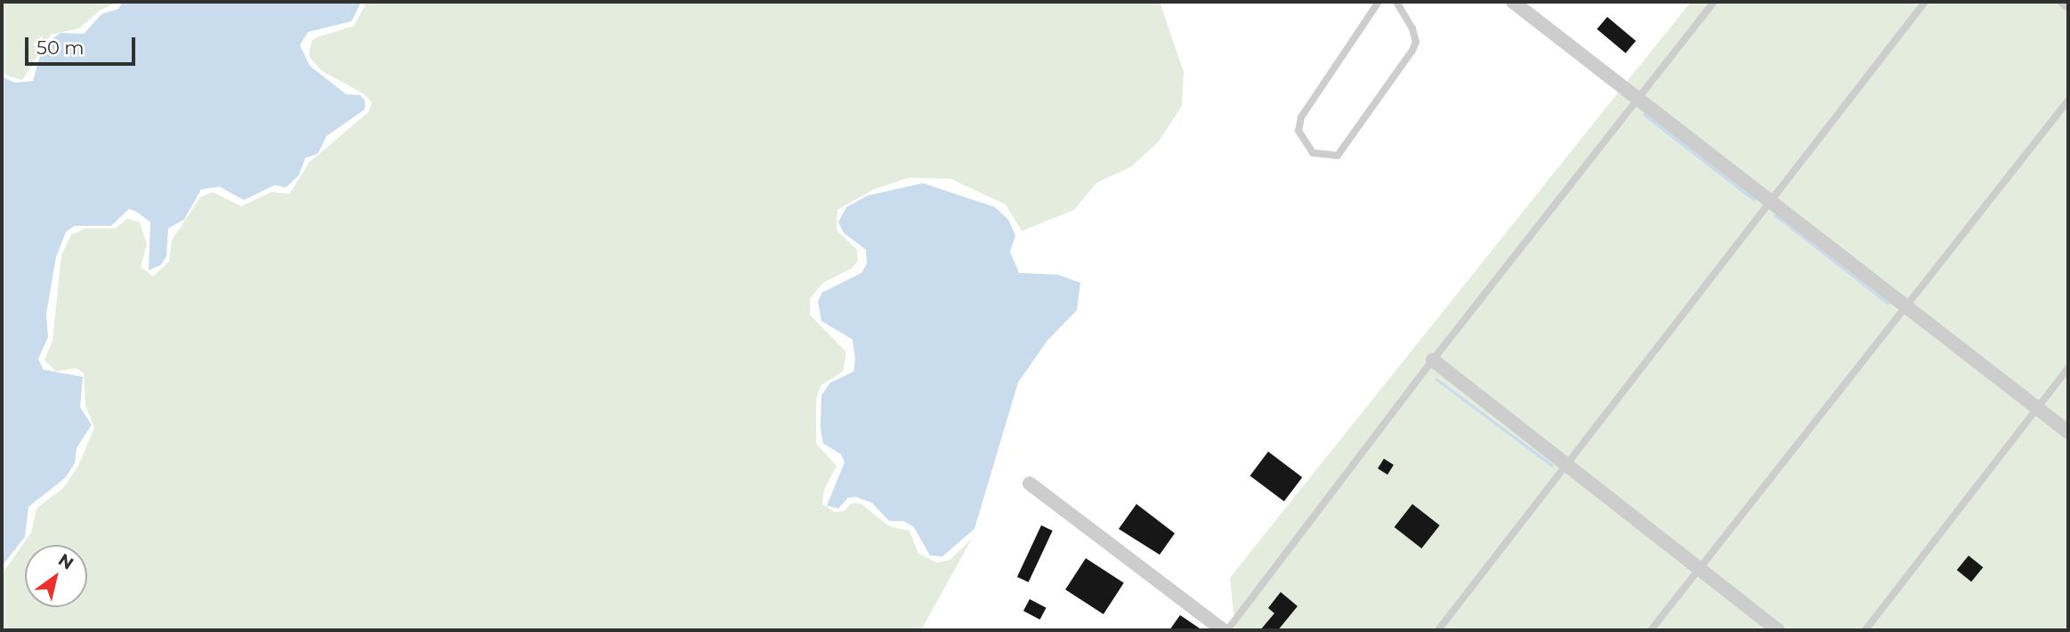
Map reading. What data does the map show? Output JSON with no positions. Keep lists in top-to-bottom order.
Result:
{
  "scale_bar": "50 m",
  "north": "top right"
}
